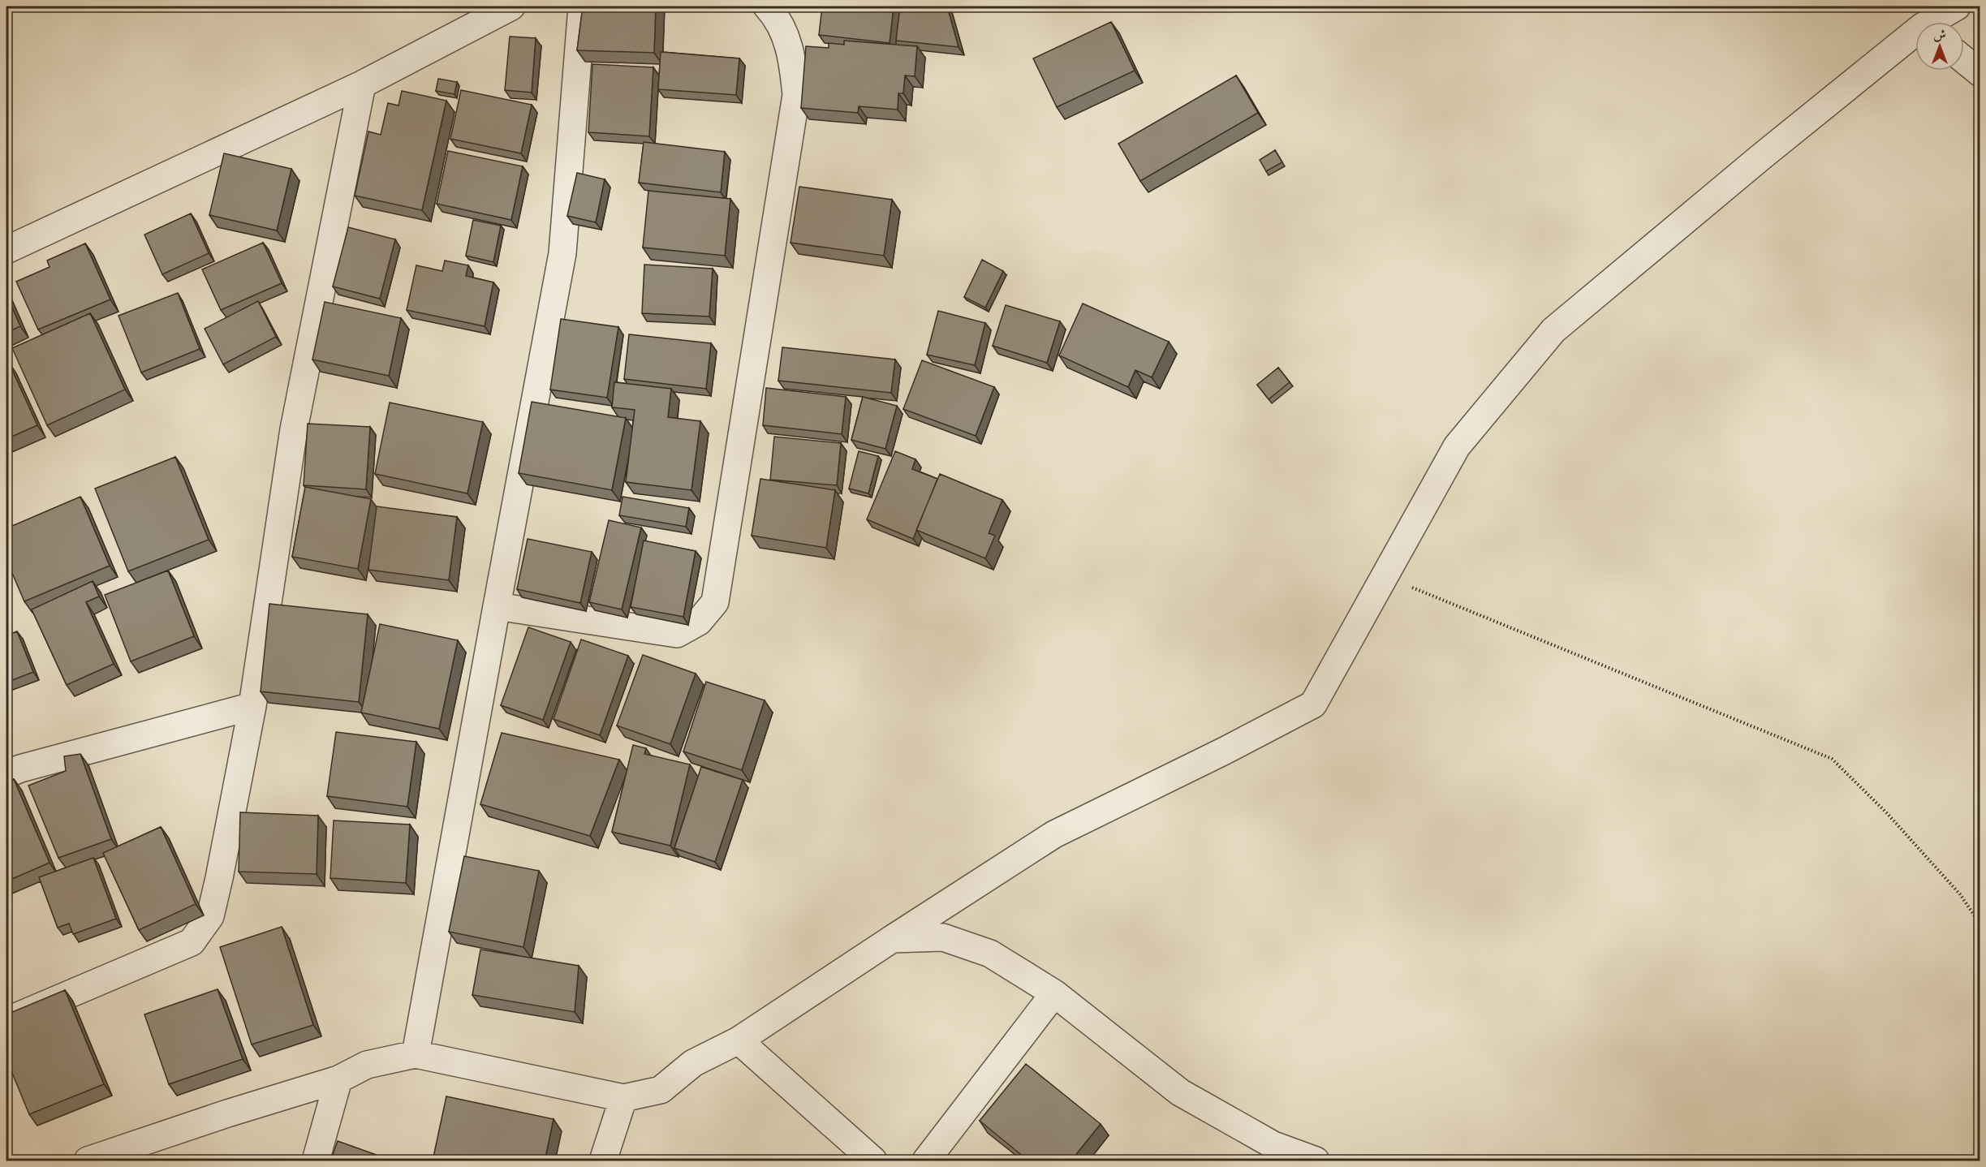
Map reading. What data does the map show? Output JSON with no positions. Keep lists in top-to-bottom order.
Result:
{
  "north": "top"
}
